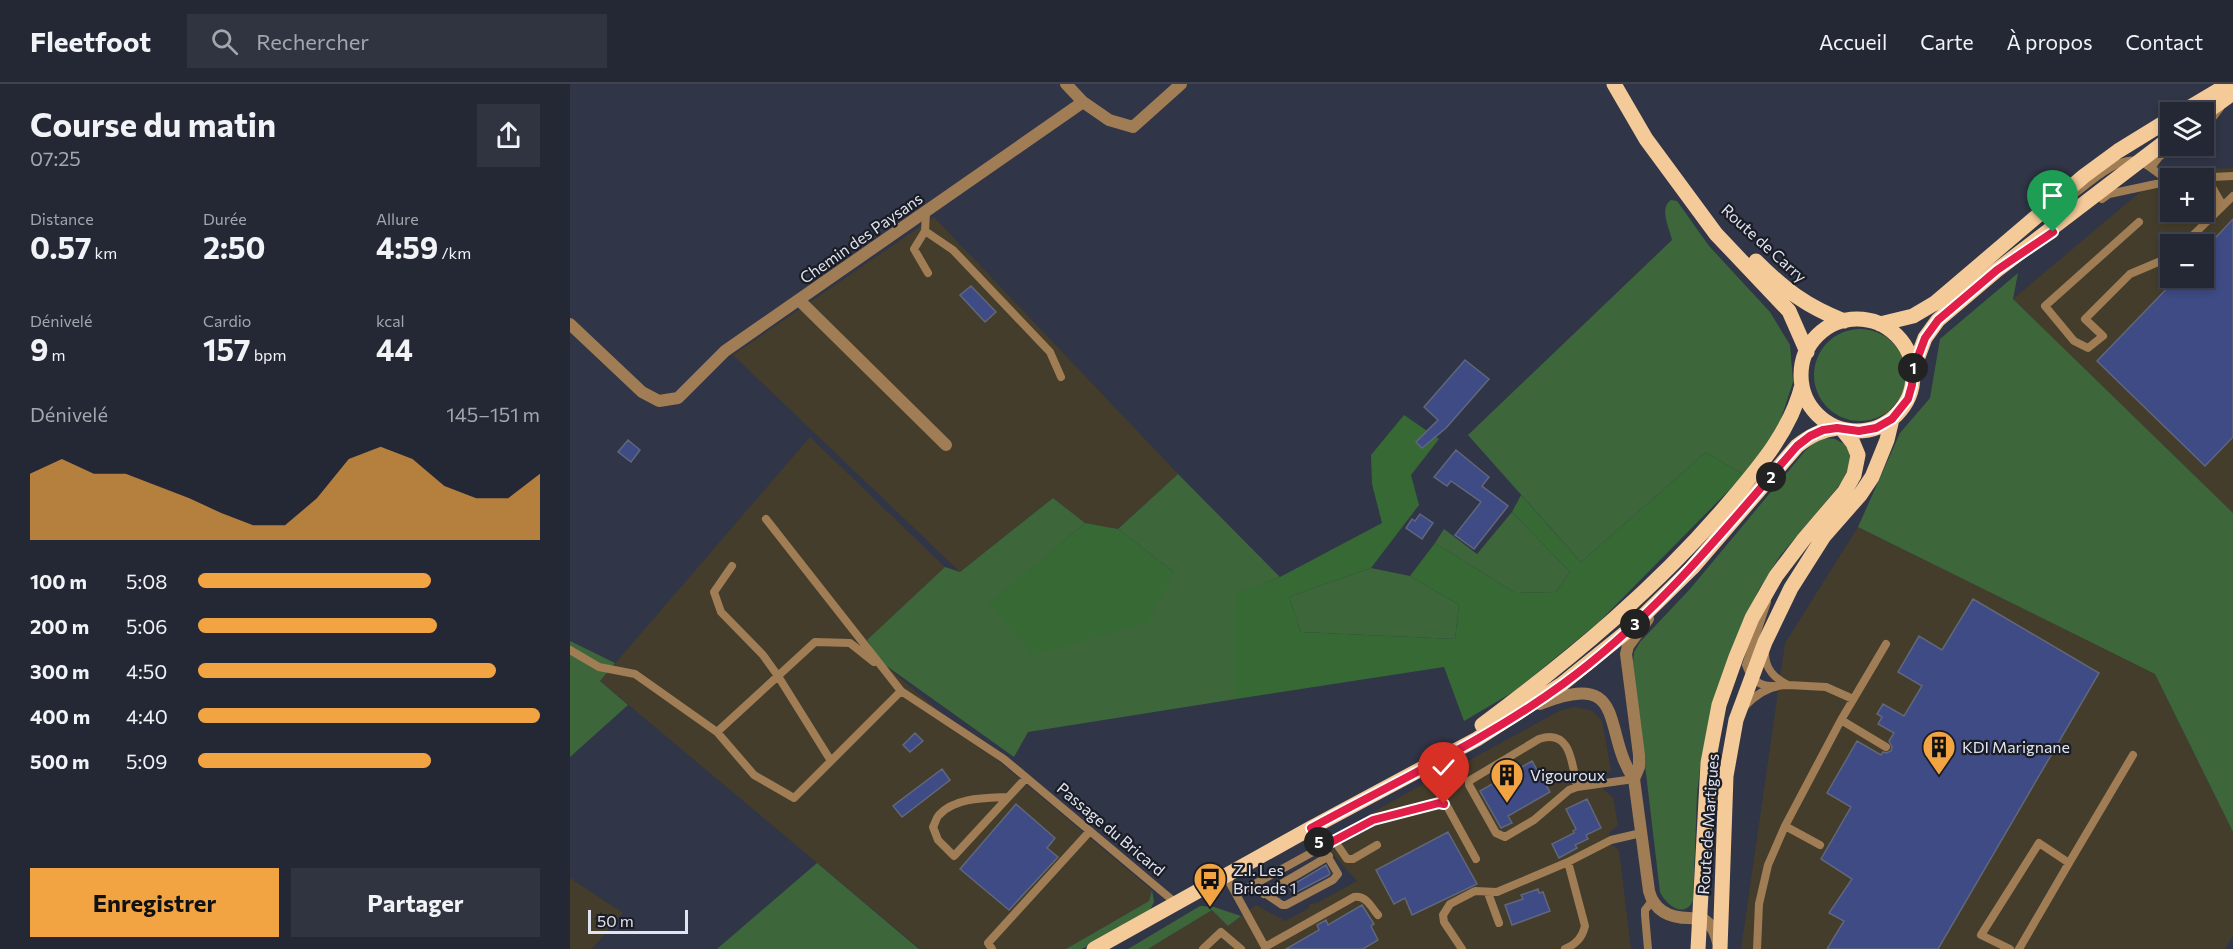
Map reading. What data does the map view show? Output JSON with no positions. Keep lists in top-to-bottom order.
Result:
{
  "streets": {
    "main road": ["Route de Carry", "Route de Martigues"],
    "street": ["Chemin des Paysans"],
    "lane": ["Passage du Bricard"]
  },
  "crossings": [
    ["Route de Carry", "Route de Martigues"]
  ],
  "places": {
    "building": ["KDI Marignane", "Vigouroux"],
    "bus stop": ["Z.I. Les Bricads 1"]
  },
  "scale_bar": "50 m",
  "page": {
    "header": "Fleetfoot",
    "search": "Rechercher",
    "nav": [
      "Accueil",
      "Carte",
      "À propos",
      "Contact"
    ],
    "heading": ["Course du matin", "07:25"],
    "map_buttons": ["+", "−"],
    "stats": [
      ["Distance", "0.57 km"],
      ["Durée", "2:50"],
      ["Allure", "4:59 /km"],
      ["Dénivelé", "9 m"],
      ["Cardio", "157 bpm"],
      ["kcal", "44"]
    ],
    "pins": [
      "1",
      "2",
      "3",
      "5"
    ],
    "chart": ["Dénivelé", "145–151 m"],
    "list": [
      {
        "name": "100 m",
        "note": "5:08"
      },
      {
        "name": "200 m",
        "note": "5:06"
      },
      {
        "name": "300 m",
        "note": "4:50"
      },
      {
        "name": "400 m",
        "note": "4:40"
      },
      {
        "name": "500 m",
        "note": "5:09"
      }
    ],
    "buttons": ["Enregistrer", "Partager"],
    "scale": "50 m"
  }
}
